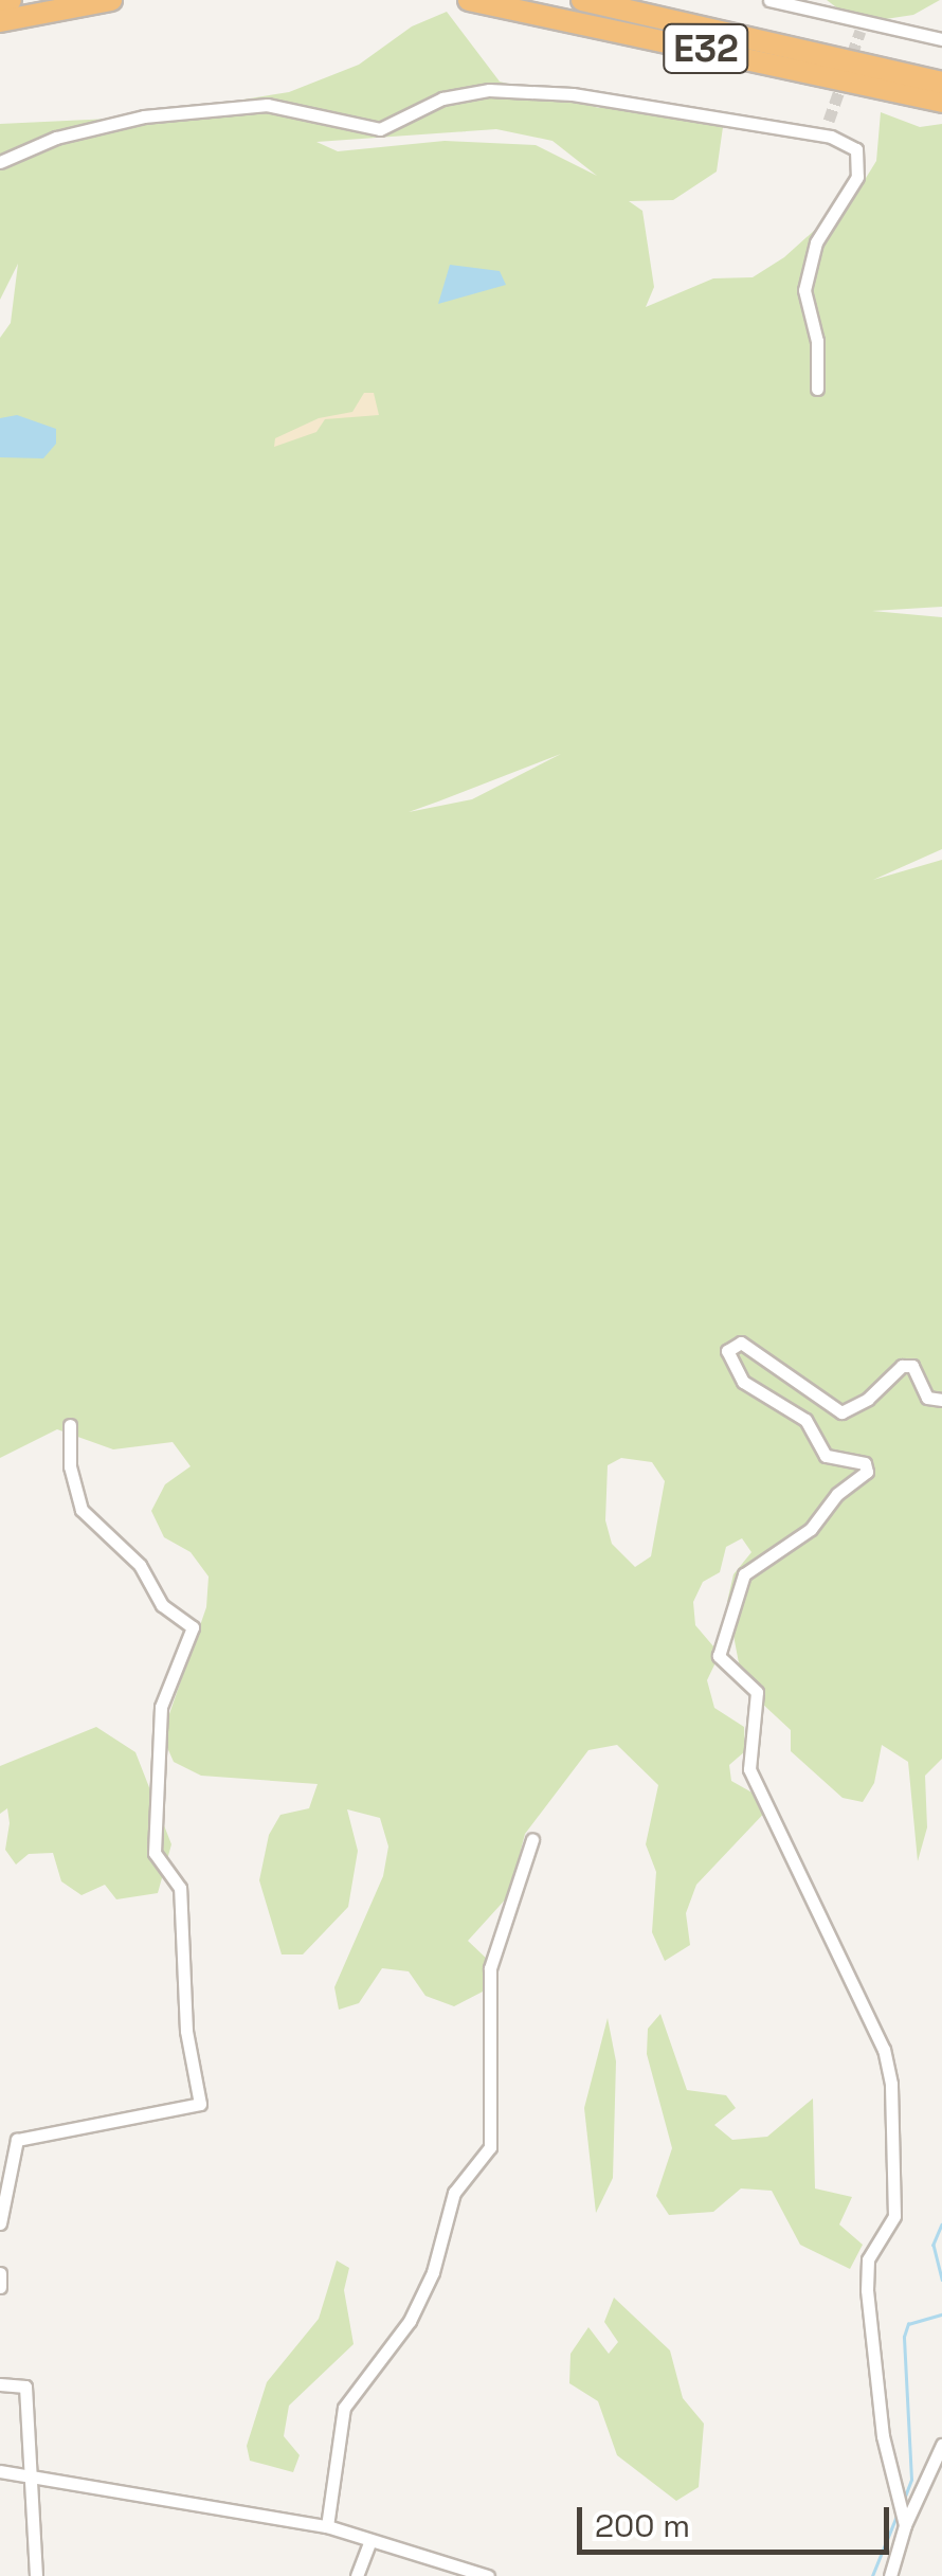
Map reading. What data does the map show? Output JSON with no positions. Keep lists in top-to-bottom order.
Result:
{
  "streets": {
    "highway": ["E32"]
  },
  "scale_bar": "200 m"
}
